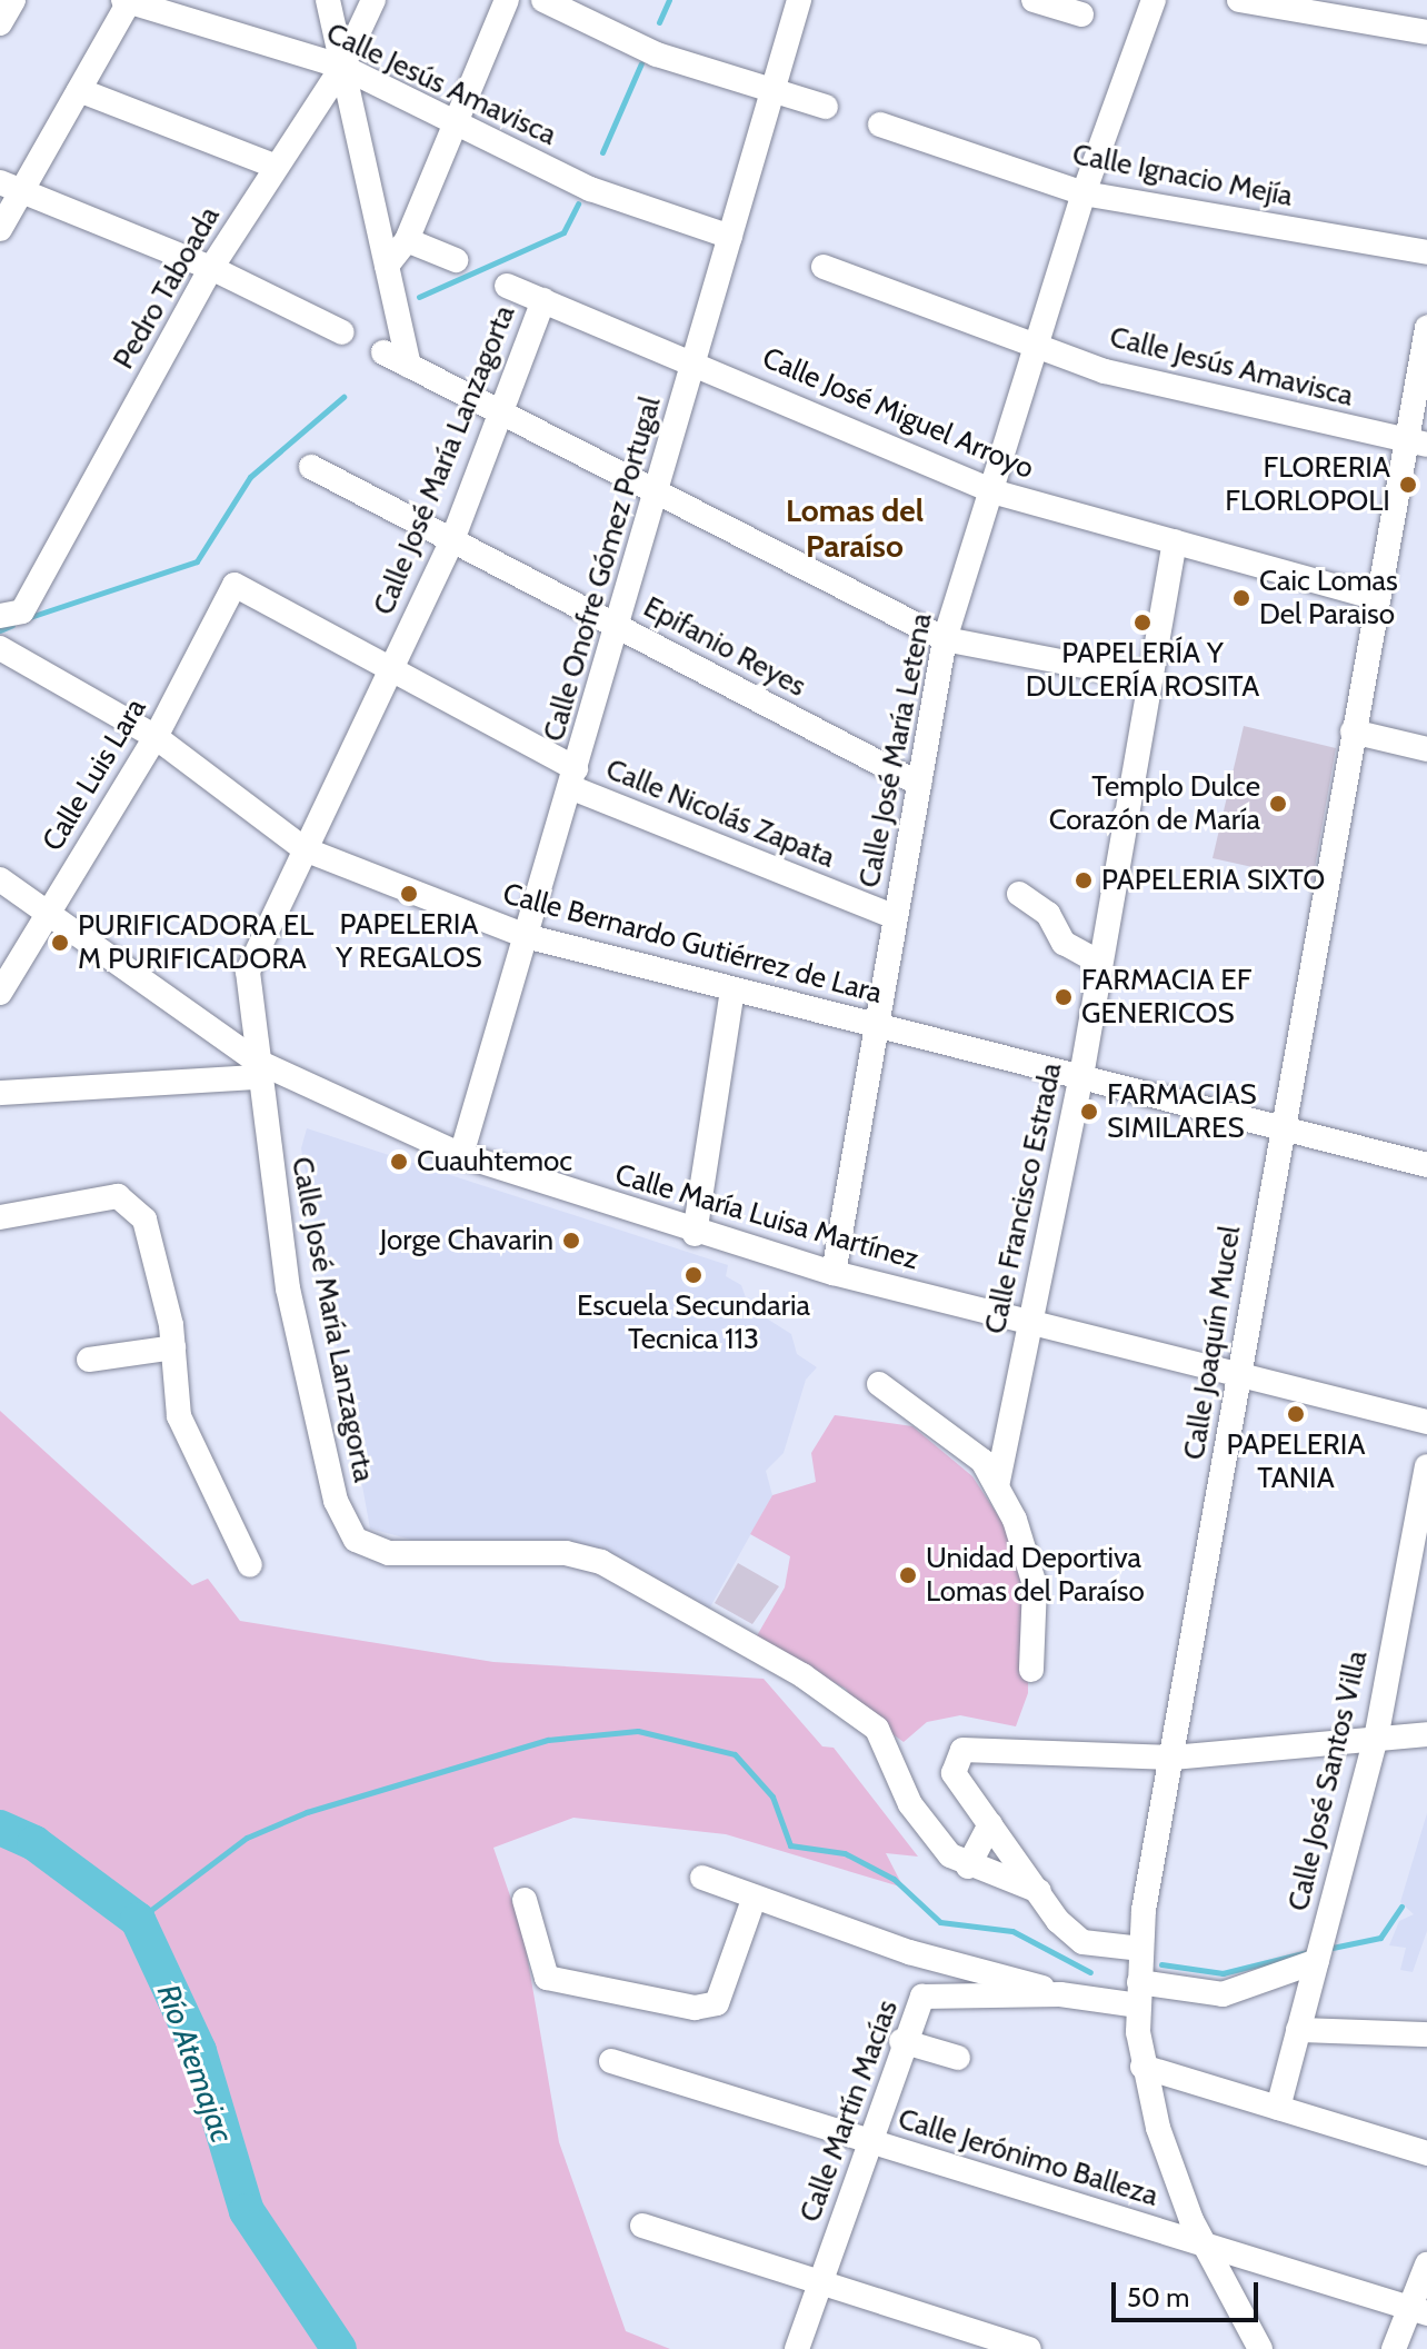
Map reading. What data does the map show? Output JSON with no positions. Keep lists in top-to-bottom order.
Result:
{
  "streets": {
    "street": [
      "Calle Jesús Amavisca",
      "Calle Ignacio Mejía",
      "Pedro Taboada",
      "Calle José Miguel Arroyo",
      "Calle José María Lanzagorta",
      "Calle Onofre Gómez Portugal",
      "Epifanio Reyes",
      "Calle José María Letena",
      "Calle Luis Lara",
      "Calle Nicolás Zapata",
      "Calle Bernardo Gutiérrez de Lara",
      "Calle Francisco Estrada",
      "Calle María Luisa Martínez",
      "Calle Joaquín Mucel",
      "Calle José Santos Villa",
      "Calle Martín Macías",
      "Calle Jerónimo Balleza"
    ]
  },
  "crossings": [
    ["Calle Jesús Amavisca", "Pedro Taboada"],
    ["Calle Jesús Amavisca", "Calle Onofre Gómez Portugal"],
    ["Calle Jesús Amavisca", "Calle José María Letena"],
    ["Calle Jesús Amavisca", "Calle Joaquín Mucel"],
    ["Calle Ignacio Mejía", "Calle José María Letena"],
    ["Calle José Miguel Arroyo", "Calle José María Lanzagorta"],
    ["Calle José Miguel Arroyo", "Calle Onofre Gómez Portugal"],
    ["Calle José Miguel Arroyo", "Calle José María Letena"],
    ["Calle José Miguel Arroyo", "Calle Joaquín Mucel"],
    ["Calle José María Lanzagorta", "Epifanio Reyes"],
    ["Calle José María Lanzagorta", "Calle Nicolás Zapata"],
    ["Calle José María Lanzagorta", "Calle Bernardo Gutiérrez de Lara"],
    ["Calle José María Lanzagorta", "Calle María Luisa Martínez"],
    ["Calle Onofre Gómez Portugal", "Epifanio Reyes"],
    ["Calle Onofre Gómez Portugal", "Calle Nicolás Zapata"],
    ["Calle Onofre Gómez Portugal", "Calle Bernardo Gutiérrez de Lara"],
    ["Calle Onofre Gómez Portugal", "Calle María Luisa Martínez"],
    ["Epifanio Reyes", "Calle José María Letena"],
    ["Calle José María Letena", "Calle Nicolás Zapata"],
    ["Calle José María Letena", "Calle Bernardo Gutiérrez de Lara"],
    ["Calle José María Letena", "Calle María Luisa Martínez"],
    ["Calle Luis Lara", "Calle Nicolás Zapata"],
    ["Calle Luis Lara", "Calle Bernardo Gutiérrez de Lara"],
    ["Calle Luis Lara", "Calle María Luisa Martínez"],
    ["Calle Bernardo Gutiérrez de Lara", "Calle Francisco Estrada"],
    ["Calle Bernardo Gutiérrez de Lara", "Calle Joaquín Mucel"],
    ["Calle Francisco Estrada", "Calle María Luisa Martínez"],
    ["Calle María Luisa Martínez", "Calle Joaquín Mucel"],
    ["Calle Joaquín Mucel", "Calle Martín Macías"],
    ["Calle Joaquín Mucel", "Calle Jerónimo Balleza"],
    ["Calle José Santos Villa", "Calle Martín Macías"],
    ["Calle Martín Macías", "Calle Jerónimo Balleza"]
  ],
  "districts": ["Lomas del Paraíso"],
  "water": ["Río Atemajac"],
  "places": [
    "FLORERIA FLORLOPOLI",
    "Caic Lomas Del Paraiso",
    "PAPELERÍA Y DULCERÍA ROSITA",
    "Templo Dulce Corazón de María",
    "PAPELERIA SIXTO",
    "PAPELERIA Y REGALOS",
    "PURIFICADORA EL M PURIFICADORA",
    "FARMACIA EF GENERICOS",
    "FARMACIAS SIMILARES",
    "Cuauhtemoc",
    "Jorge Chavarin",
    "Escuela Secundaria Tecnica 113",
    "PAPELERIA TANIA",
    "Unidad Deportiva Lomas del Paraíso"
  ],
  "scale_bar": "50 m"
}
